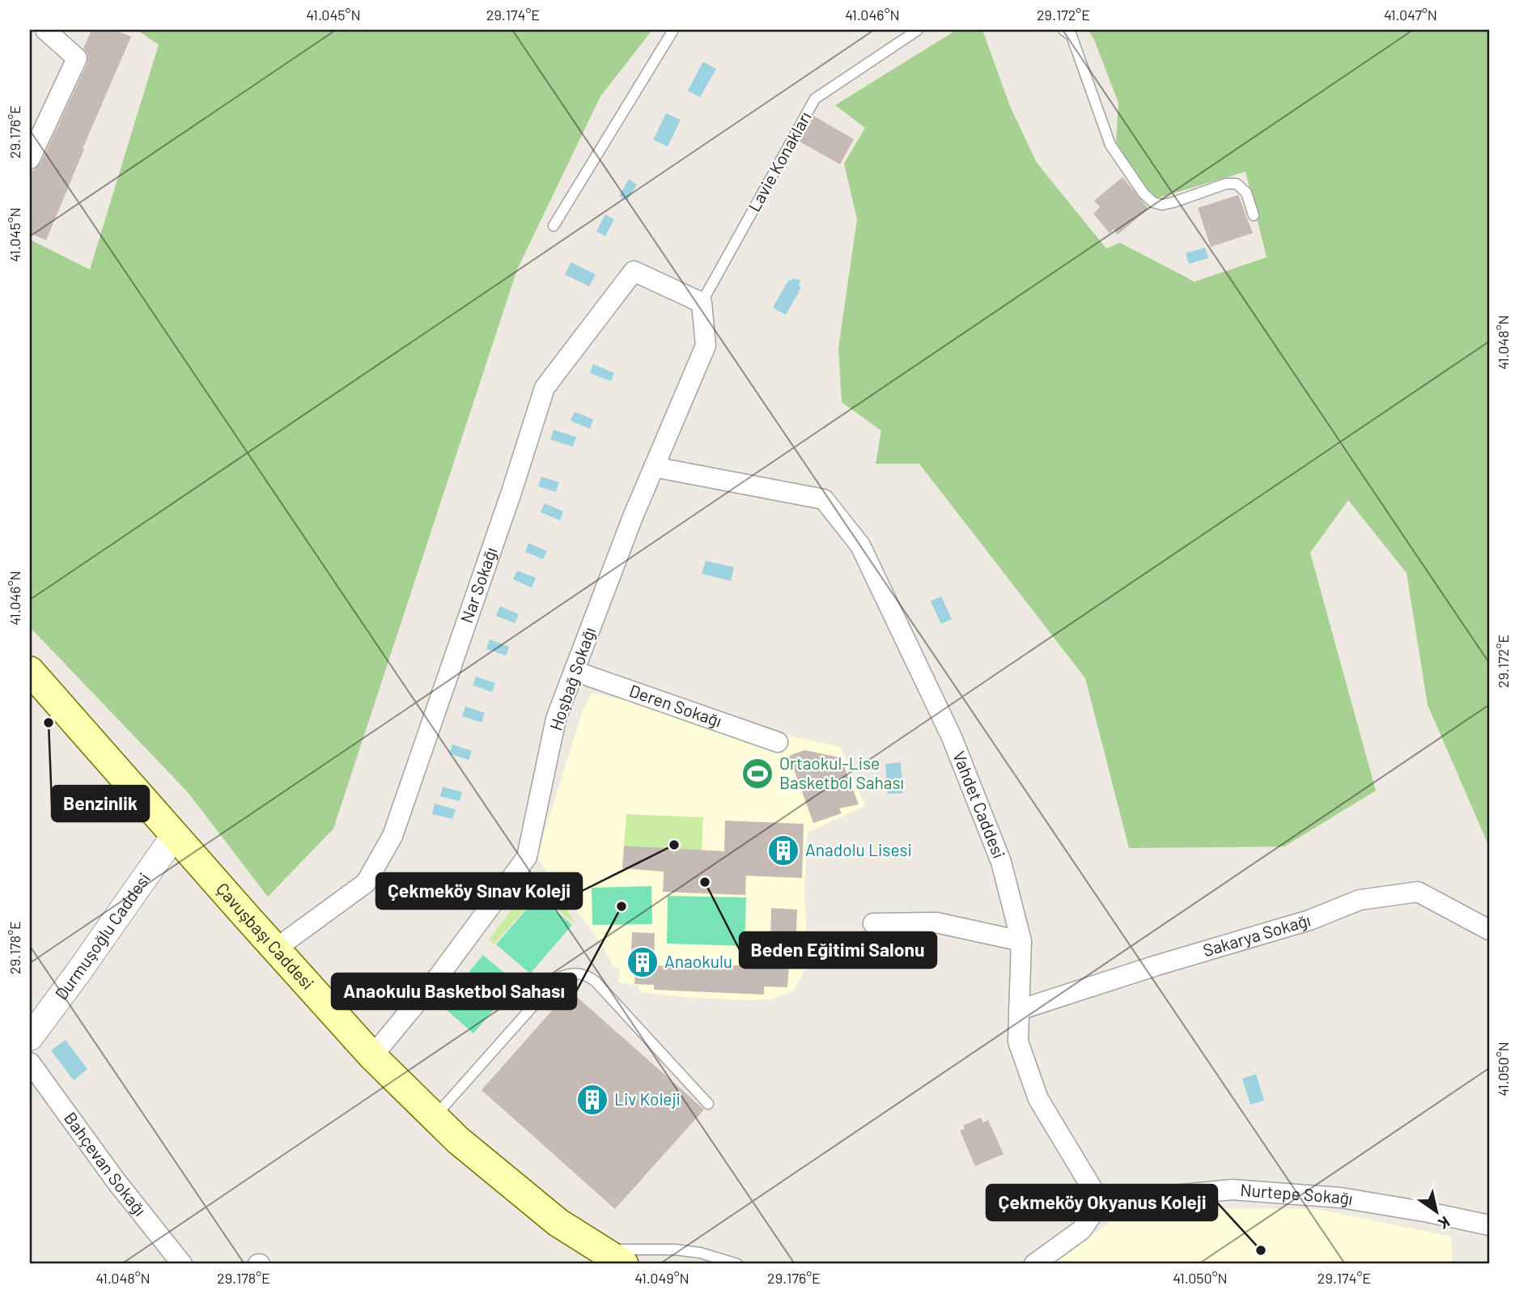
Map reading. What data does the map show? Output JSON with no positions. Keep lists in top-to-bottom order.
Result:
{
  "streets": {
    "main road": ["Çavuşbaşı Caddesi"],
    "street": [
      "Nar Sokağı",
      "Hoşbağ Sokağı",
      "Deren Sokağı",
      "Vahdet Caddesi",
      "Sakarya Sokağı",
      "Durmuşoğlu Caddesi",
      "Bahçevan Sokağı",
      "Nurtepe Sokağı"
    ],
    "lane": ["Lavie Konakları"]
  },
  "crossings": [
    ["Lavie Konakları", "Nar Sokağı"],
    ["Lavie Konakları", "Hoşbağ Sokağı"],
    ["Nar Sokağı", "Hoşbağ Sokağı"],
    ["Nar Sokağı", "Çavuşbaşı Caddesi"],
    ["Hoşbağ Sokağı", "Deren Sokağı"],
    ["Hoşbağ Sokağı", "Vahdet Caddesi"],
    ["Hoşbağ Sokağı", "Çavuşbaşı Caddesi"],
    ["Vahdet Caddesi", "Sakarya Sokağı"],
    ["Vahdet Caddesi", "Nurtepe Sokağı"],
    ["Çavuşbaşı Caddesi", "Durmuşoğlu Caddesi"]
  ],
  "places": {
    "other": [
      "Benzinlik",
      "Çekmeköy Sınav Koleji",
      "Beden Eğitimi Salonu",
      "Anaokulu Basketbol Sahası",
      "Çekmeköy Okyanus Koleji"
    ],
    "sports": ["Ortaokul-Lise Basketbol Sahası"],
    "building": ["Anadolu Lisesi", "Anaokulu", "Liv Koleji"]
  },
  "north": "bottom right",
  "coordinates": [
    "41.045°N",
    "29.174°E",
    "41.046°N",
    "29.172°E",
    "41.047°N",
    "29.176°E",
    "41.048°N",
    "29.178°E",
    "41.050°N",
    "41.049°N"
  ]
}
